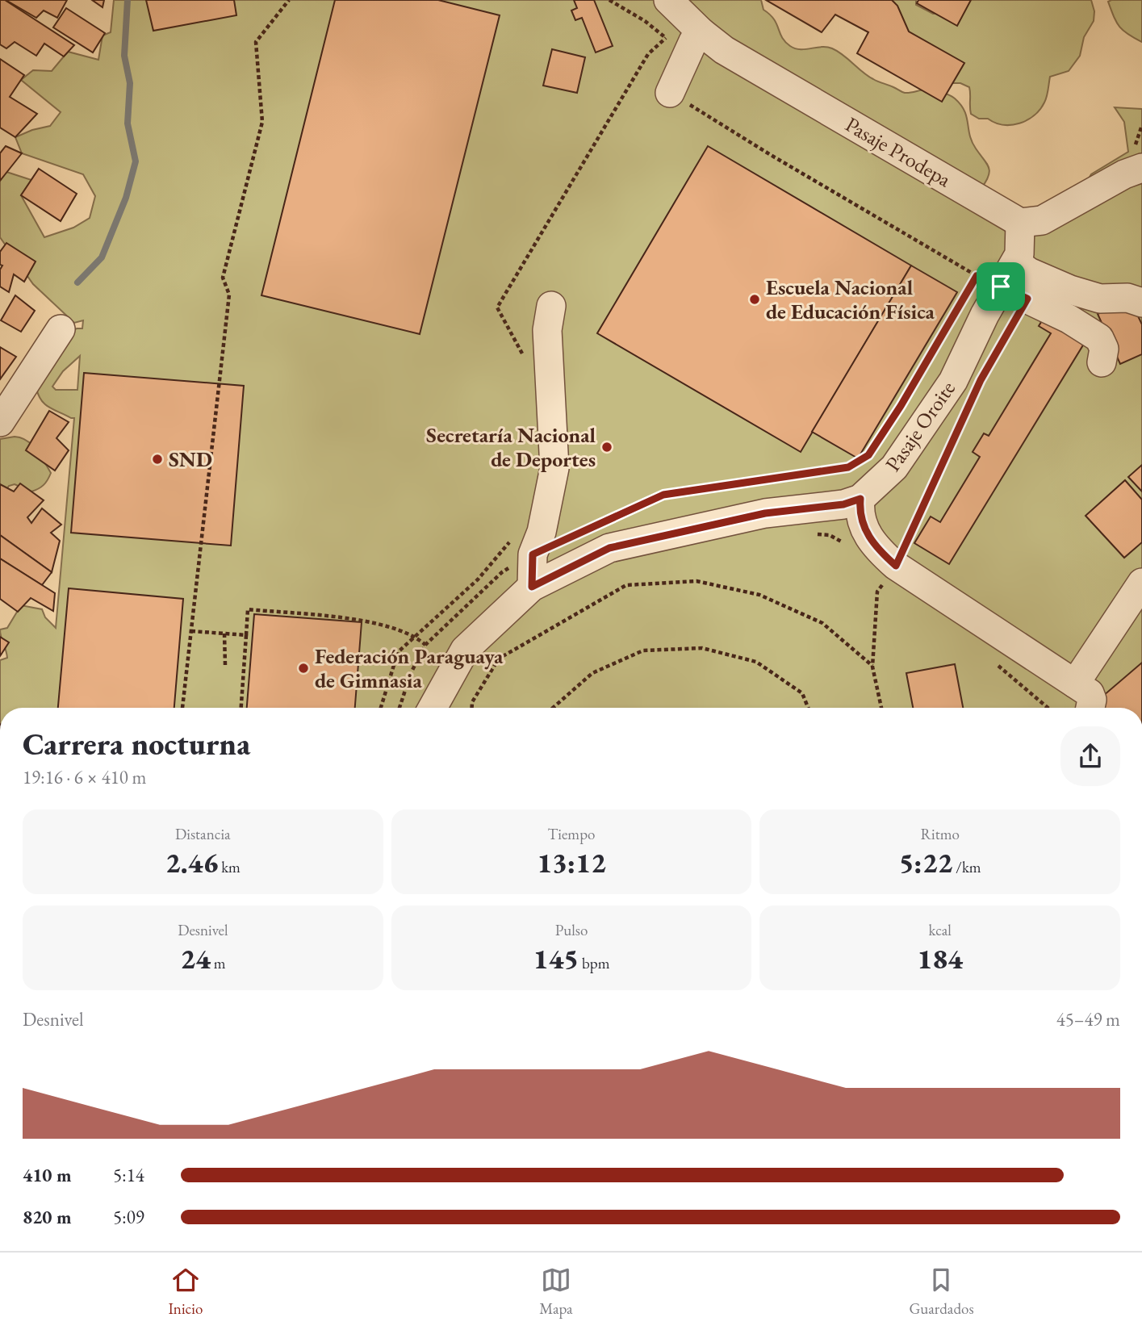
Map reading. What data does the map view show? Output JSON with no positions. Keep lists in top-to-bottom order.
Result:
{
  "streets": {
    "street": ["Pasaje Prodepa", "Pasaje Oroite"]
  },
  "crossings": [
    ["Pasaje Prodepa", "Pasaje Oroite"]
  ],
  "places": [
    "Escuela Nacional de Educación Física",
    "Secretaría Nacional de Deportes",
    "SND",
    "Federación Paraguaya de Gimnasia"
  ],
  "page": {
    "heading": ["Carrera nocturna", "19:16 · 6 × 410 m"],
    "stats": [
      ["Distancia", "2.46 km"],
      ["Tiempo", "13:12"],
      ["Ritmo", "5:22 /km"],
      ["Desnivel", "24 m"],
      ["Pulso", "145 bpm"],
      ["kcal", "184"]
    ],
    "chart": ["Desnivel", "45–49 m"],
    "list": [
      {
        "name": "410 m",
        "note": "5:14"
      },
      {
        "name": "820 m",
        "note": "5:09"
      }
    ],
    "tabs": ["Inicio", "Mapa", "Guardados"]
  }
}
